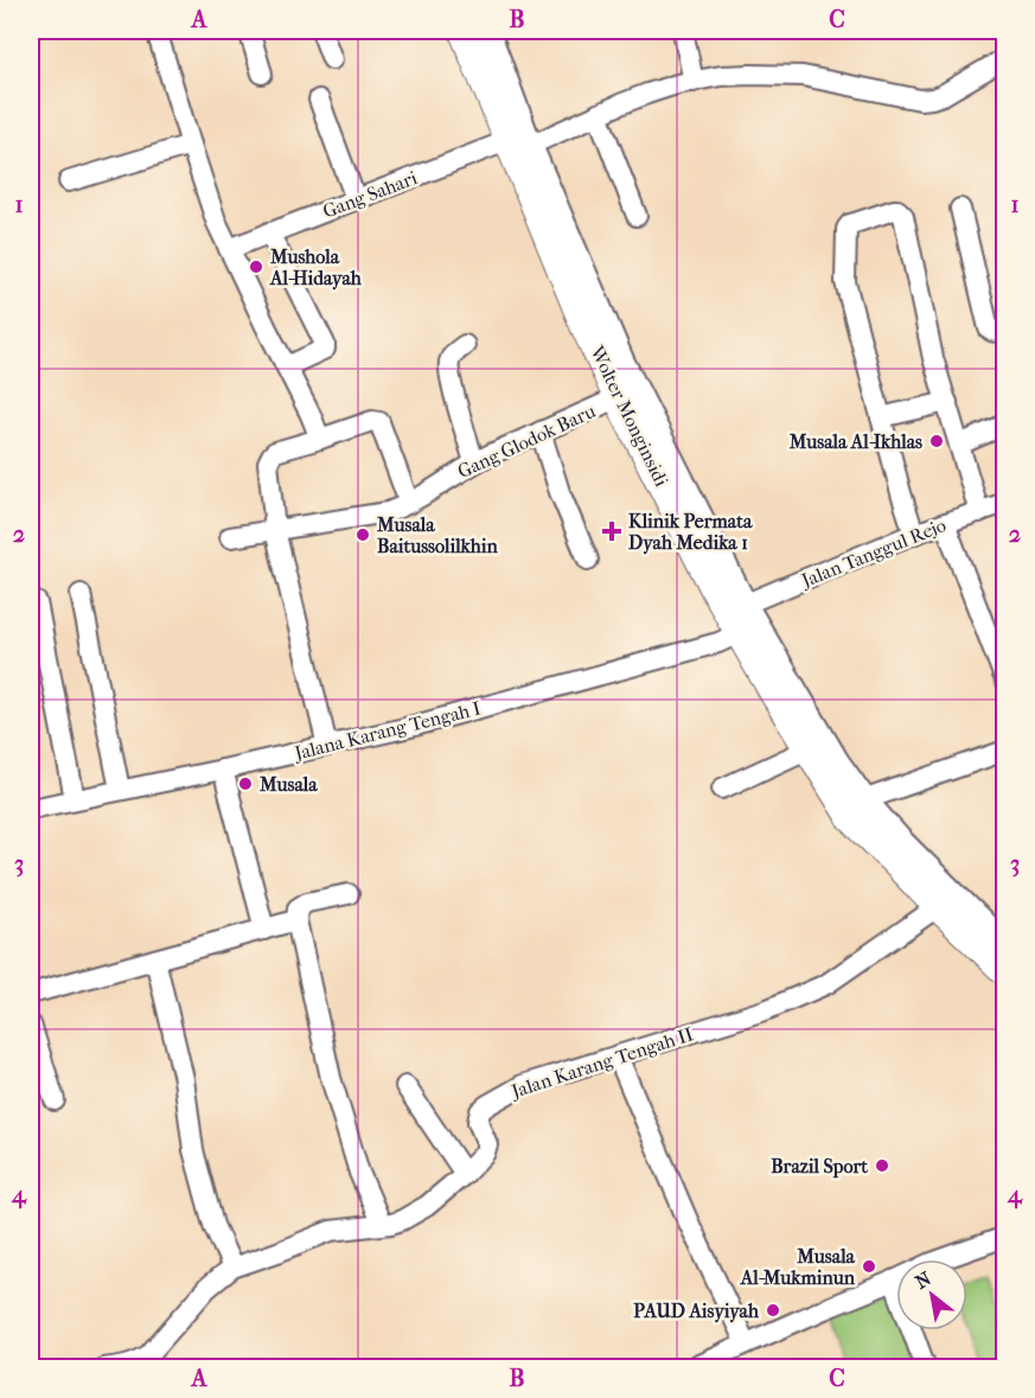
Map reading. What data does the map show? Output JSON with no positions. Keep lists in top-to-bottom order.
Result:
{
  "streets": {
    "main road": ["Wolter Monginsidi"],
    "street": [
      "Gang Sahari",
      "Gang Glodok Baru",
      "Jalan Tanggul Rejo",
      "Jalana Karang Tengah I",
      "Jalan Karang Tengah II"
    ]
  },
  "crossings": [
    ["Gang Sahari", "Wolter Monginsidi"],
    ["Wolter Monginsidi", "Gang Glodok Baru"],
    ["Wolter Monginsidi", "Jalan Tanggul Rejo"],
    ["Wolter Monginsidi", "Jalana Karang Tengah I"],
    ["Wolter Monginsidi", "Jalan Karang Tengah II"],
    ["Jalan Tanggul Rejo", "Jalana Karang Tengah I"]
  ],
  "places": {
    "other": [
      "Mushola Al-Hidayah",
      "Musala Al-Ikhlas",
      "Musala Baitussolilkhin",
      "Musala",
      "Brazil Sport",
      "Musala Al-Mukminun",
      "PAUD Aisyiyah"
    ],
    "health": ["Klinik Permata Dyah Medika 1"]
  },
  "north": "top left",
  "grid": {
    "columns": ["A", "B", "C"],
    "rows": [
      "1",
      "2",
      "3",
      "4"
    ]
  }
}
